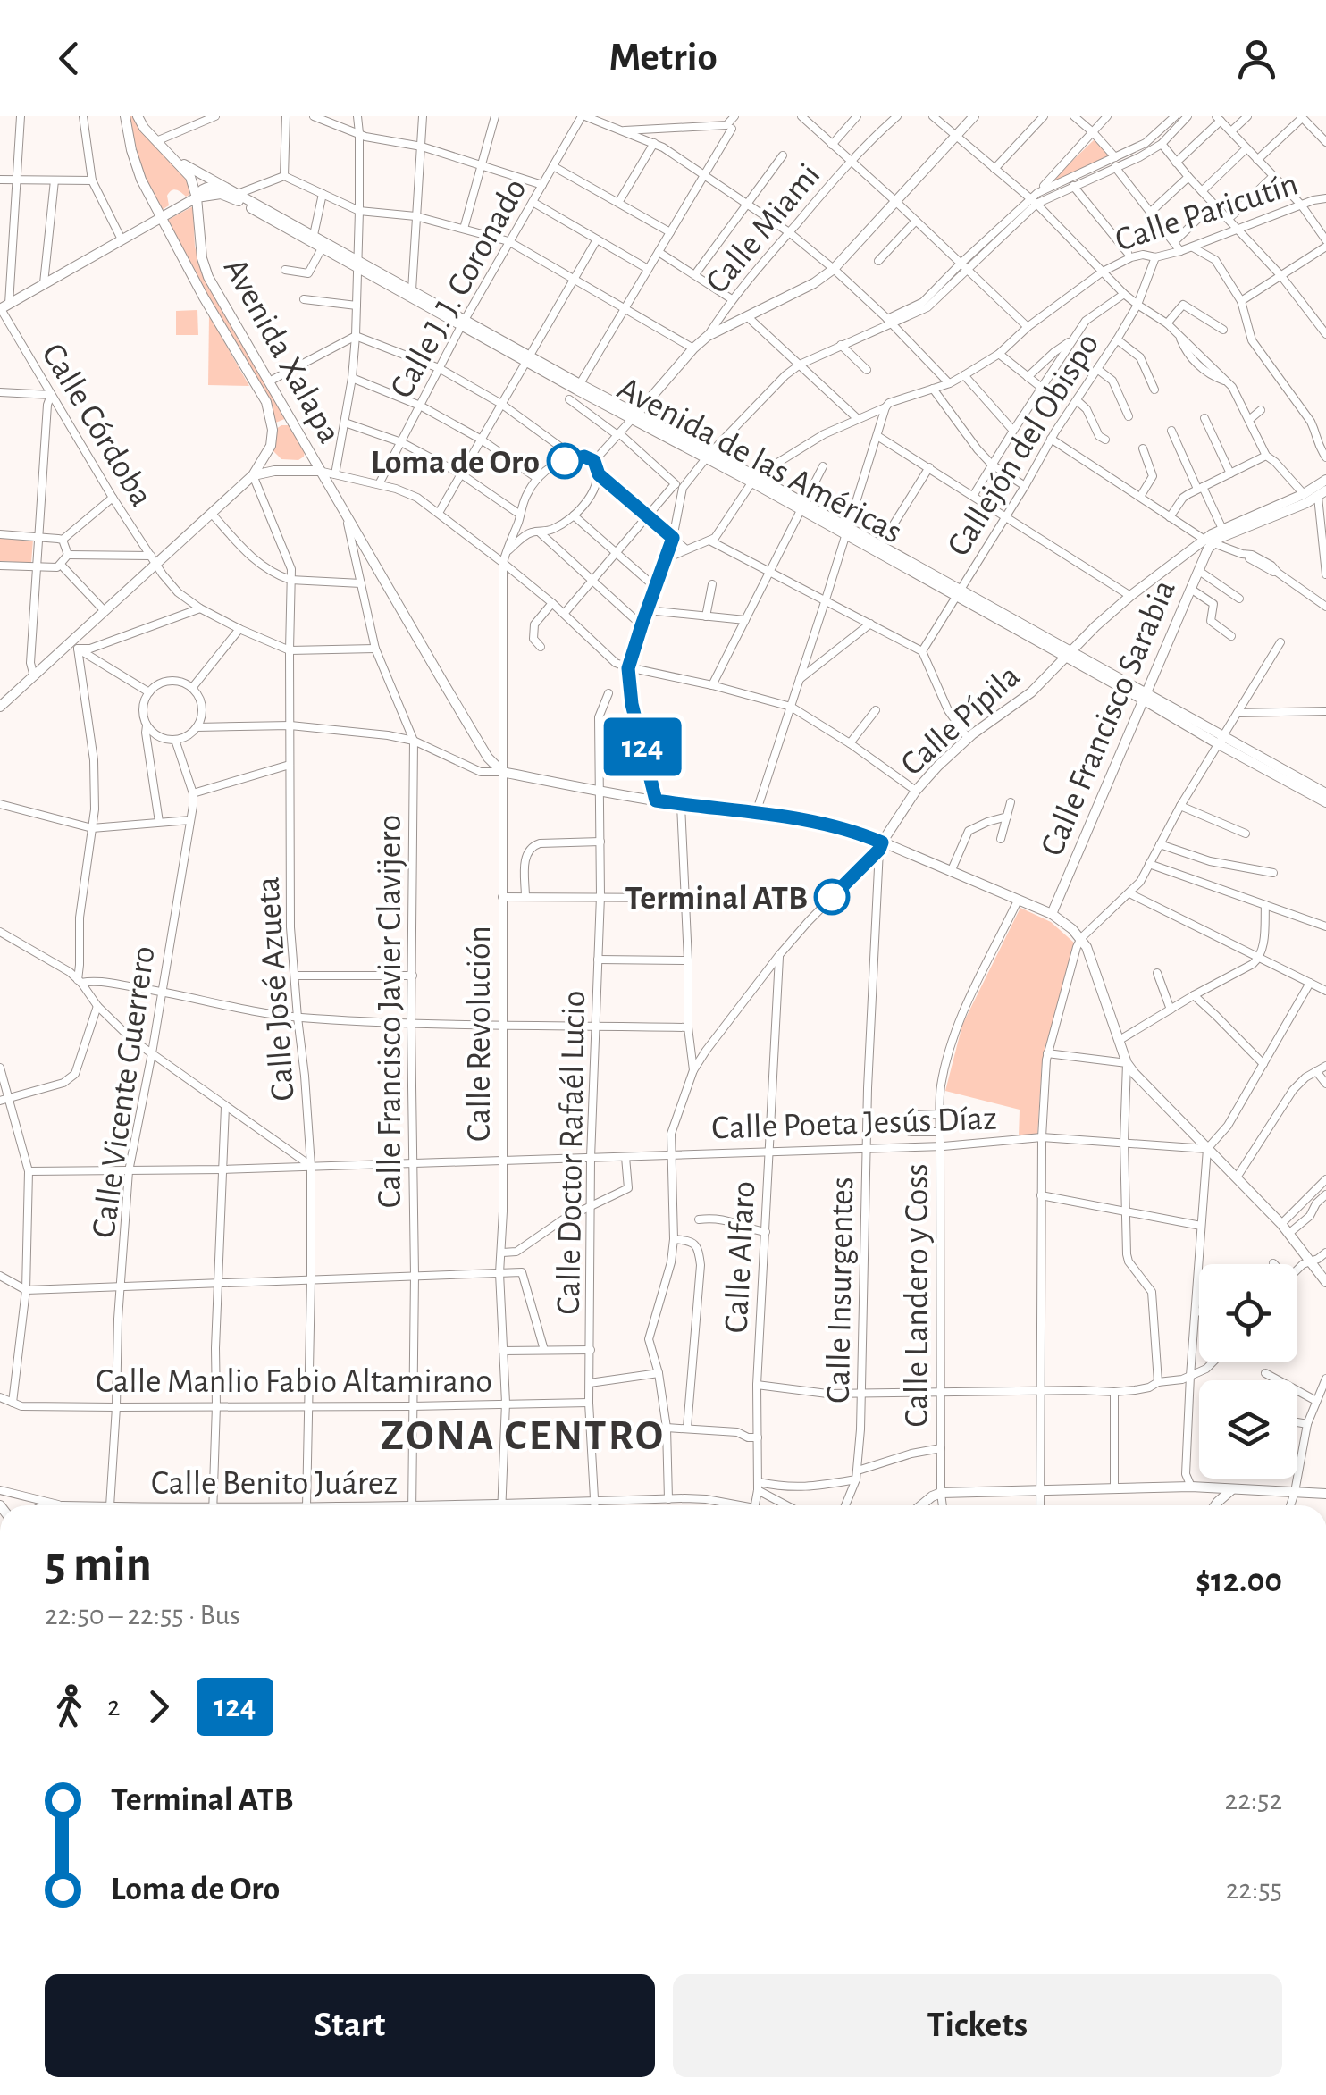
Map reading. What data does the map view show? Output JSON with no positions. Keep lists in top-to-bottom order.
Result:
{
  "streets": {
    "main road": [
      "Avenida Xalapa",
      "Avenida de las Américas",
      "Calle Francisco Sarabia",
      "Calle Pípila"
    ],
    "street": [
      "Calle Paricutín",
      "Calle Miami",
      "Calle J. J. Coronado",
      "Calle Córdoba",
      "Callejón del Obispo",
      "Calle José Azueta",
      "Calle Francisco Javier Clavijero",
      "Calle Revolución",
      "Calle Vicente Guerrero",
      "Calle Poeta Jesús Díaz",
      "Calle Doctor Rafaél Lucio",
      "Calle Alfaro",
      "Calle Insurgentes",
      "Calle Landero y Coss",
      "Calle Manlio Fabio Altamirano",
      "Calle Benito Juárez"
    ]
  },
  "crossings": [
    ["Calle Paricutín", "Callejón del Obispo"],
    ["Calle Paricutín", "Avenida de las Américas"],
    ["Calle J. J. Coronado", "Avenida de las Américas"],
    ["Avenida Xalapa", "Avenida de las Américas"],
    ["Avenida Xalapa", "Calle Francisco Javier Clavijero"],
    ["Avenida Xalapa", "Calle Revolución"],
    ["Calle Córdoba", "Calle José Azueta"],
    ["Callejón del Obispo", "Avenida de las Américas"],
    ["Avenida de las Américas", "Calle Francisco Sarabia"],
    ["Avenida de las Américas", "Calle Pípila"],
    ["Calle Francisco Sarabia", "Calle Pípila"],
    ["Calle Pípila", "Calle Alfaro"],
    ["Calle Pípila", "Calle Insurgentes"],
    ["Calle José Azueta", "Calle Poeta Jesús Díaz"],
    ["Calle José Azueta", "Calle Manlio Fabio Altamirano"],
    ["Calle Francisco Javier Clavijero", "Calle Poeta Jesús Díaz"],
    ["Calle Francisco Javier Clavijero", "Calle Manlio Fabio Altamirano"],
    ["Calle Revolución", "Calle Poeta Jesús Díaz"],
    ["Calle Revolución", "Calle Manlio Fabio Altamirano"],
    ["Calle Revolución", "Calle Benito Juárez"],
    ["Calle Vicente Guerrero", "Calle Poeta Jesús Díaz"],
    ["Calle Vicente Guerrero", "Calle Manlio Fabio Altamirano"],
    ["Calle Poeta Jesús Díaz", "Calle Doctor Rafaél Lucio"],
    ["Calle Poeta Jesús Díaz", "Calle Alfaro"],
    ["Calle Poeta Jesús Díaz", "Calle Insurgentes"],
    ["Calle Doctor Rafaél Lucio", "Calle Manlio Fabio Altamirano"],
    ["Calle Doctor Rafaél Lucio", "Calle Benito Juárez"]
  ],
  "districts": ["ZONA CENTRO"],
  "places": ["Loma de Oro", "Terminal ATB"],
  "lines": ["bus line 124"],
  "page": {
    "header": "Metrio",
    "on_map": "124",
    "heading": ["5 min", "22:50 – 22:55 · Bus", "$12.00"],
    "legs": ["2", "124"],
    "list": [
      {
        "name": "Terminal ATB",
        "value": "22:52"
      },
      {
        "name": "Loma de Oro",
        "value": "22:55"
      }
    ],
    "buttons": ["Start", "Tickets"]
  }
}
